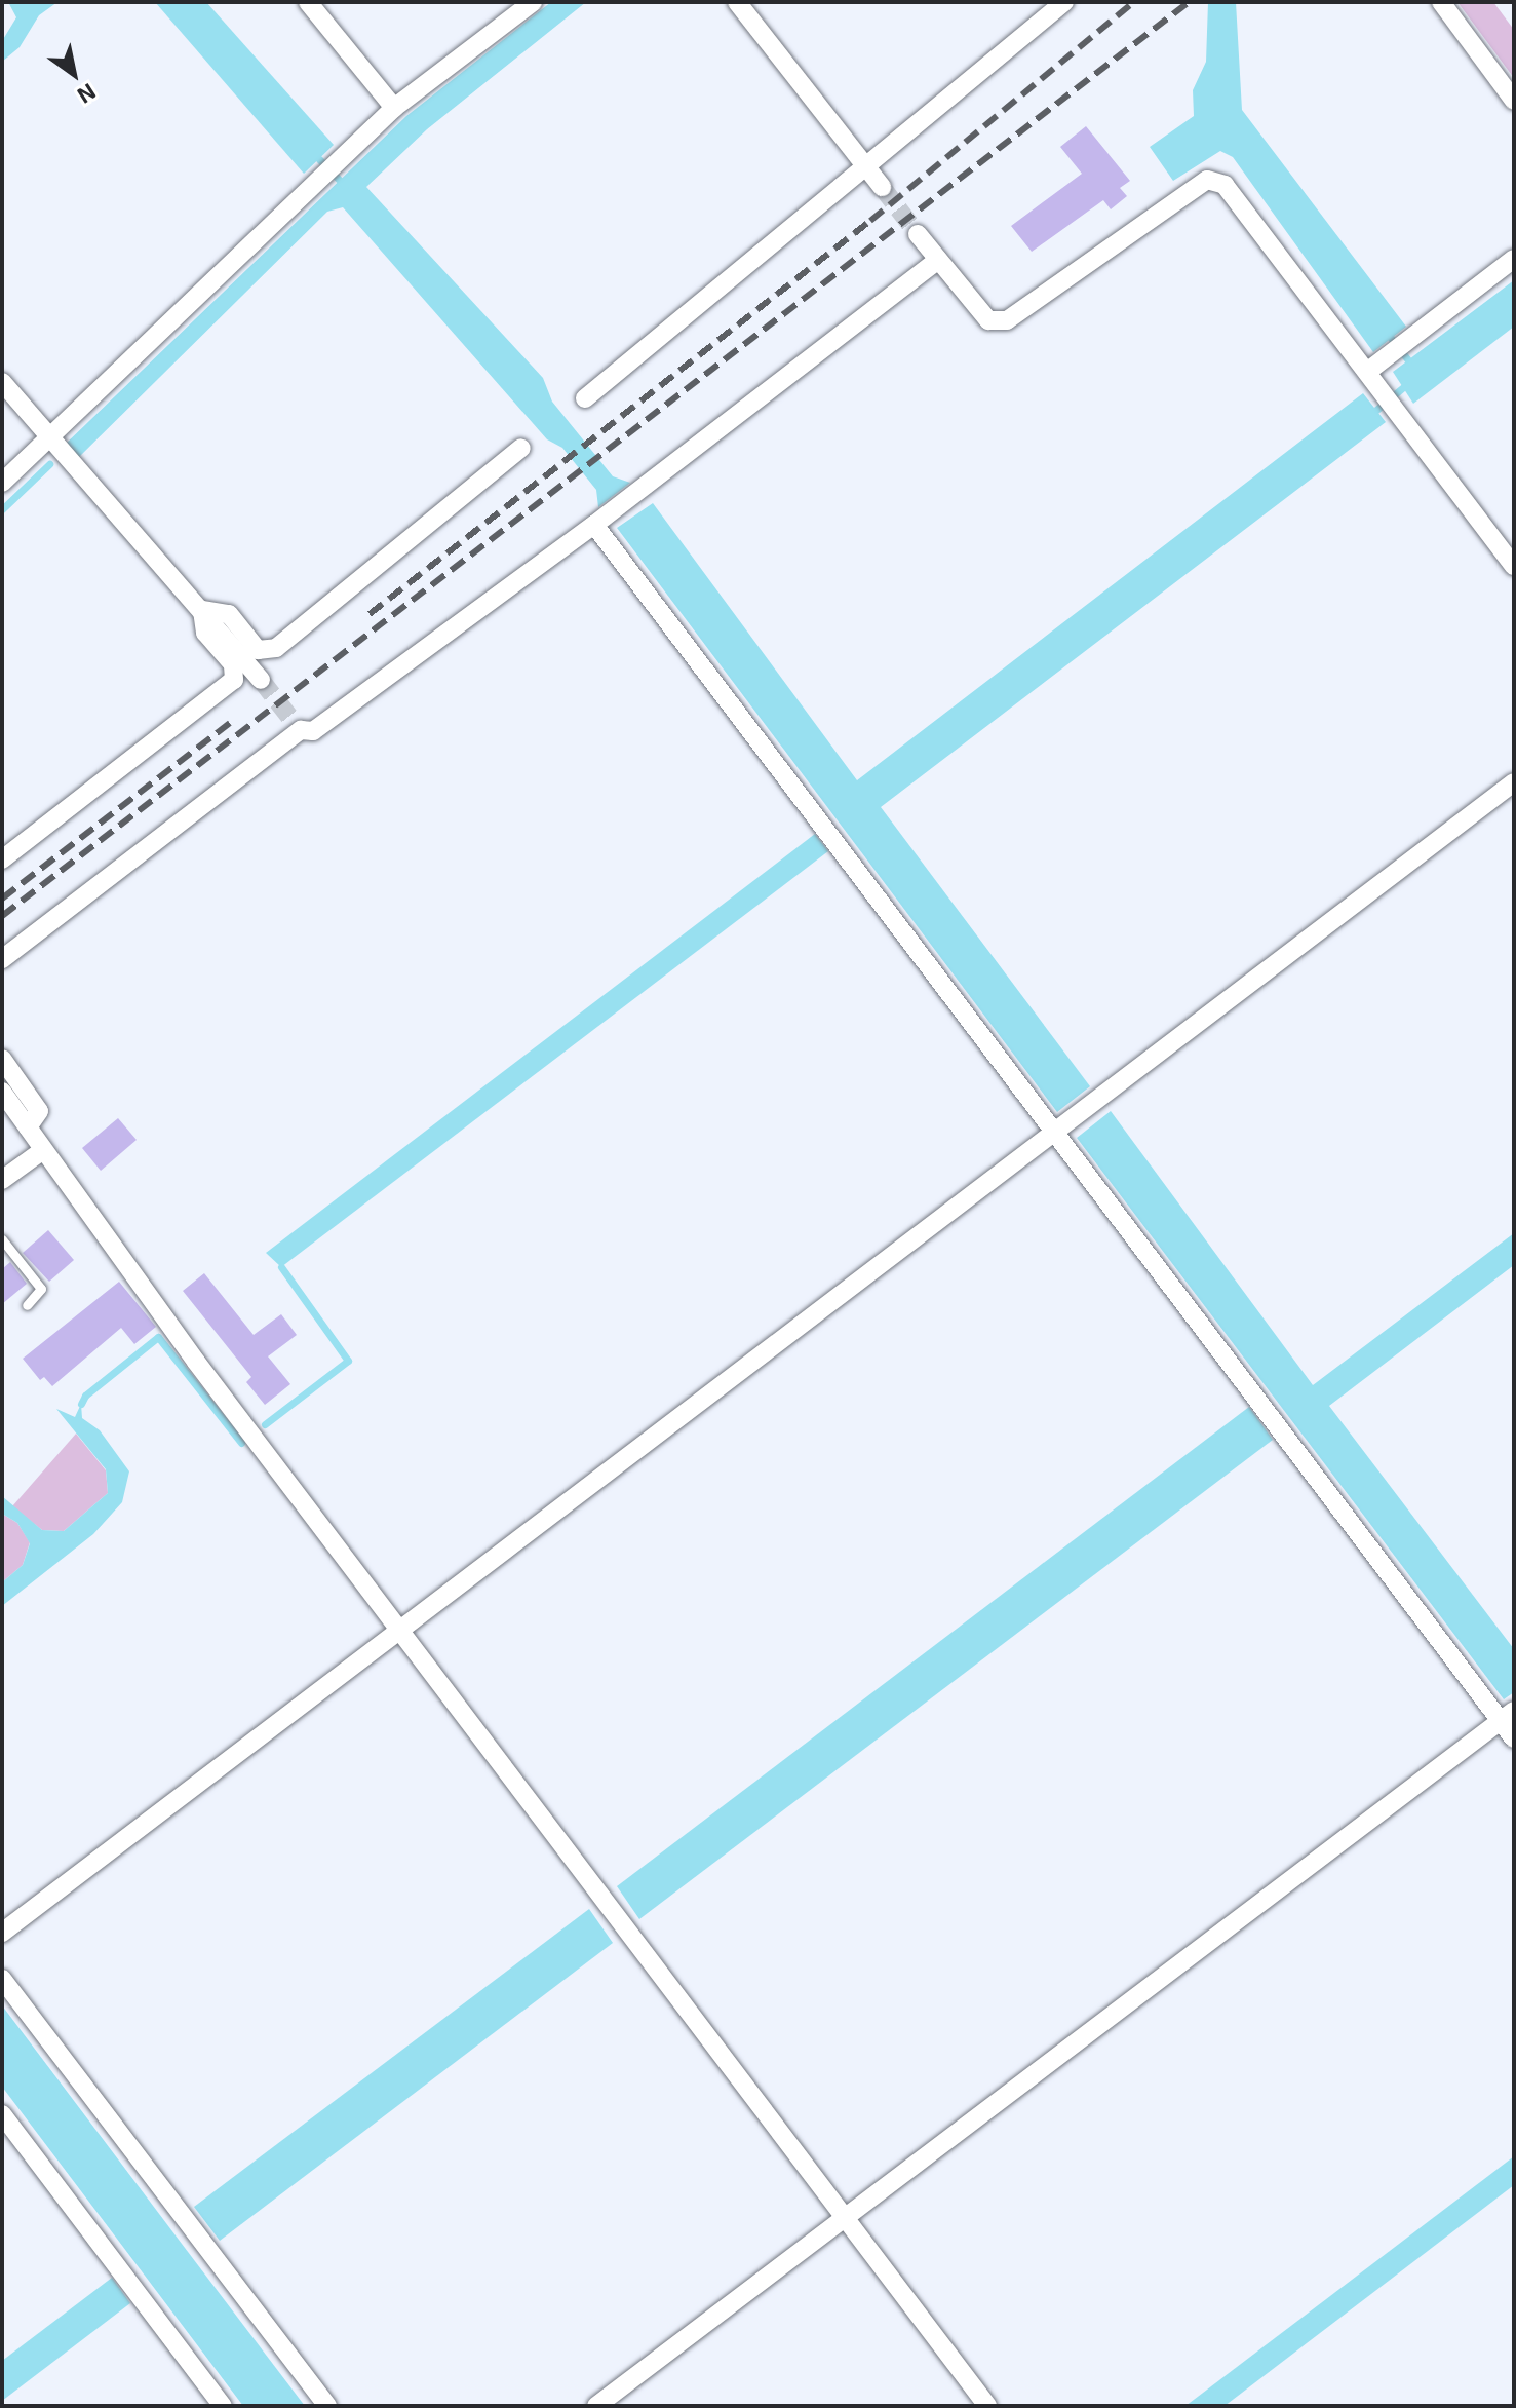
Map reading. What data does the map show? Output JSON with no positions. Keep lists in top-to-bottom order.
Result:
{
  "north": "bottom right"
}
